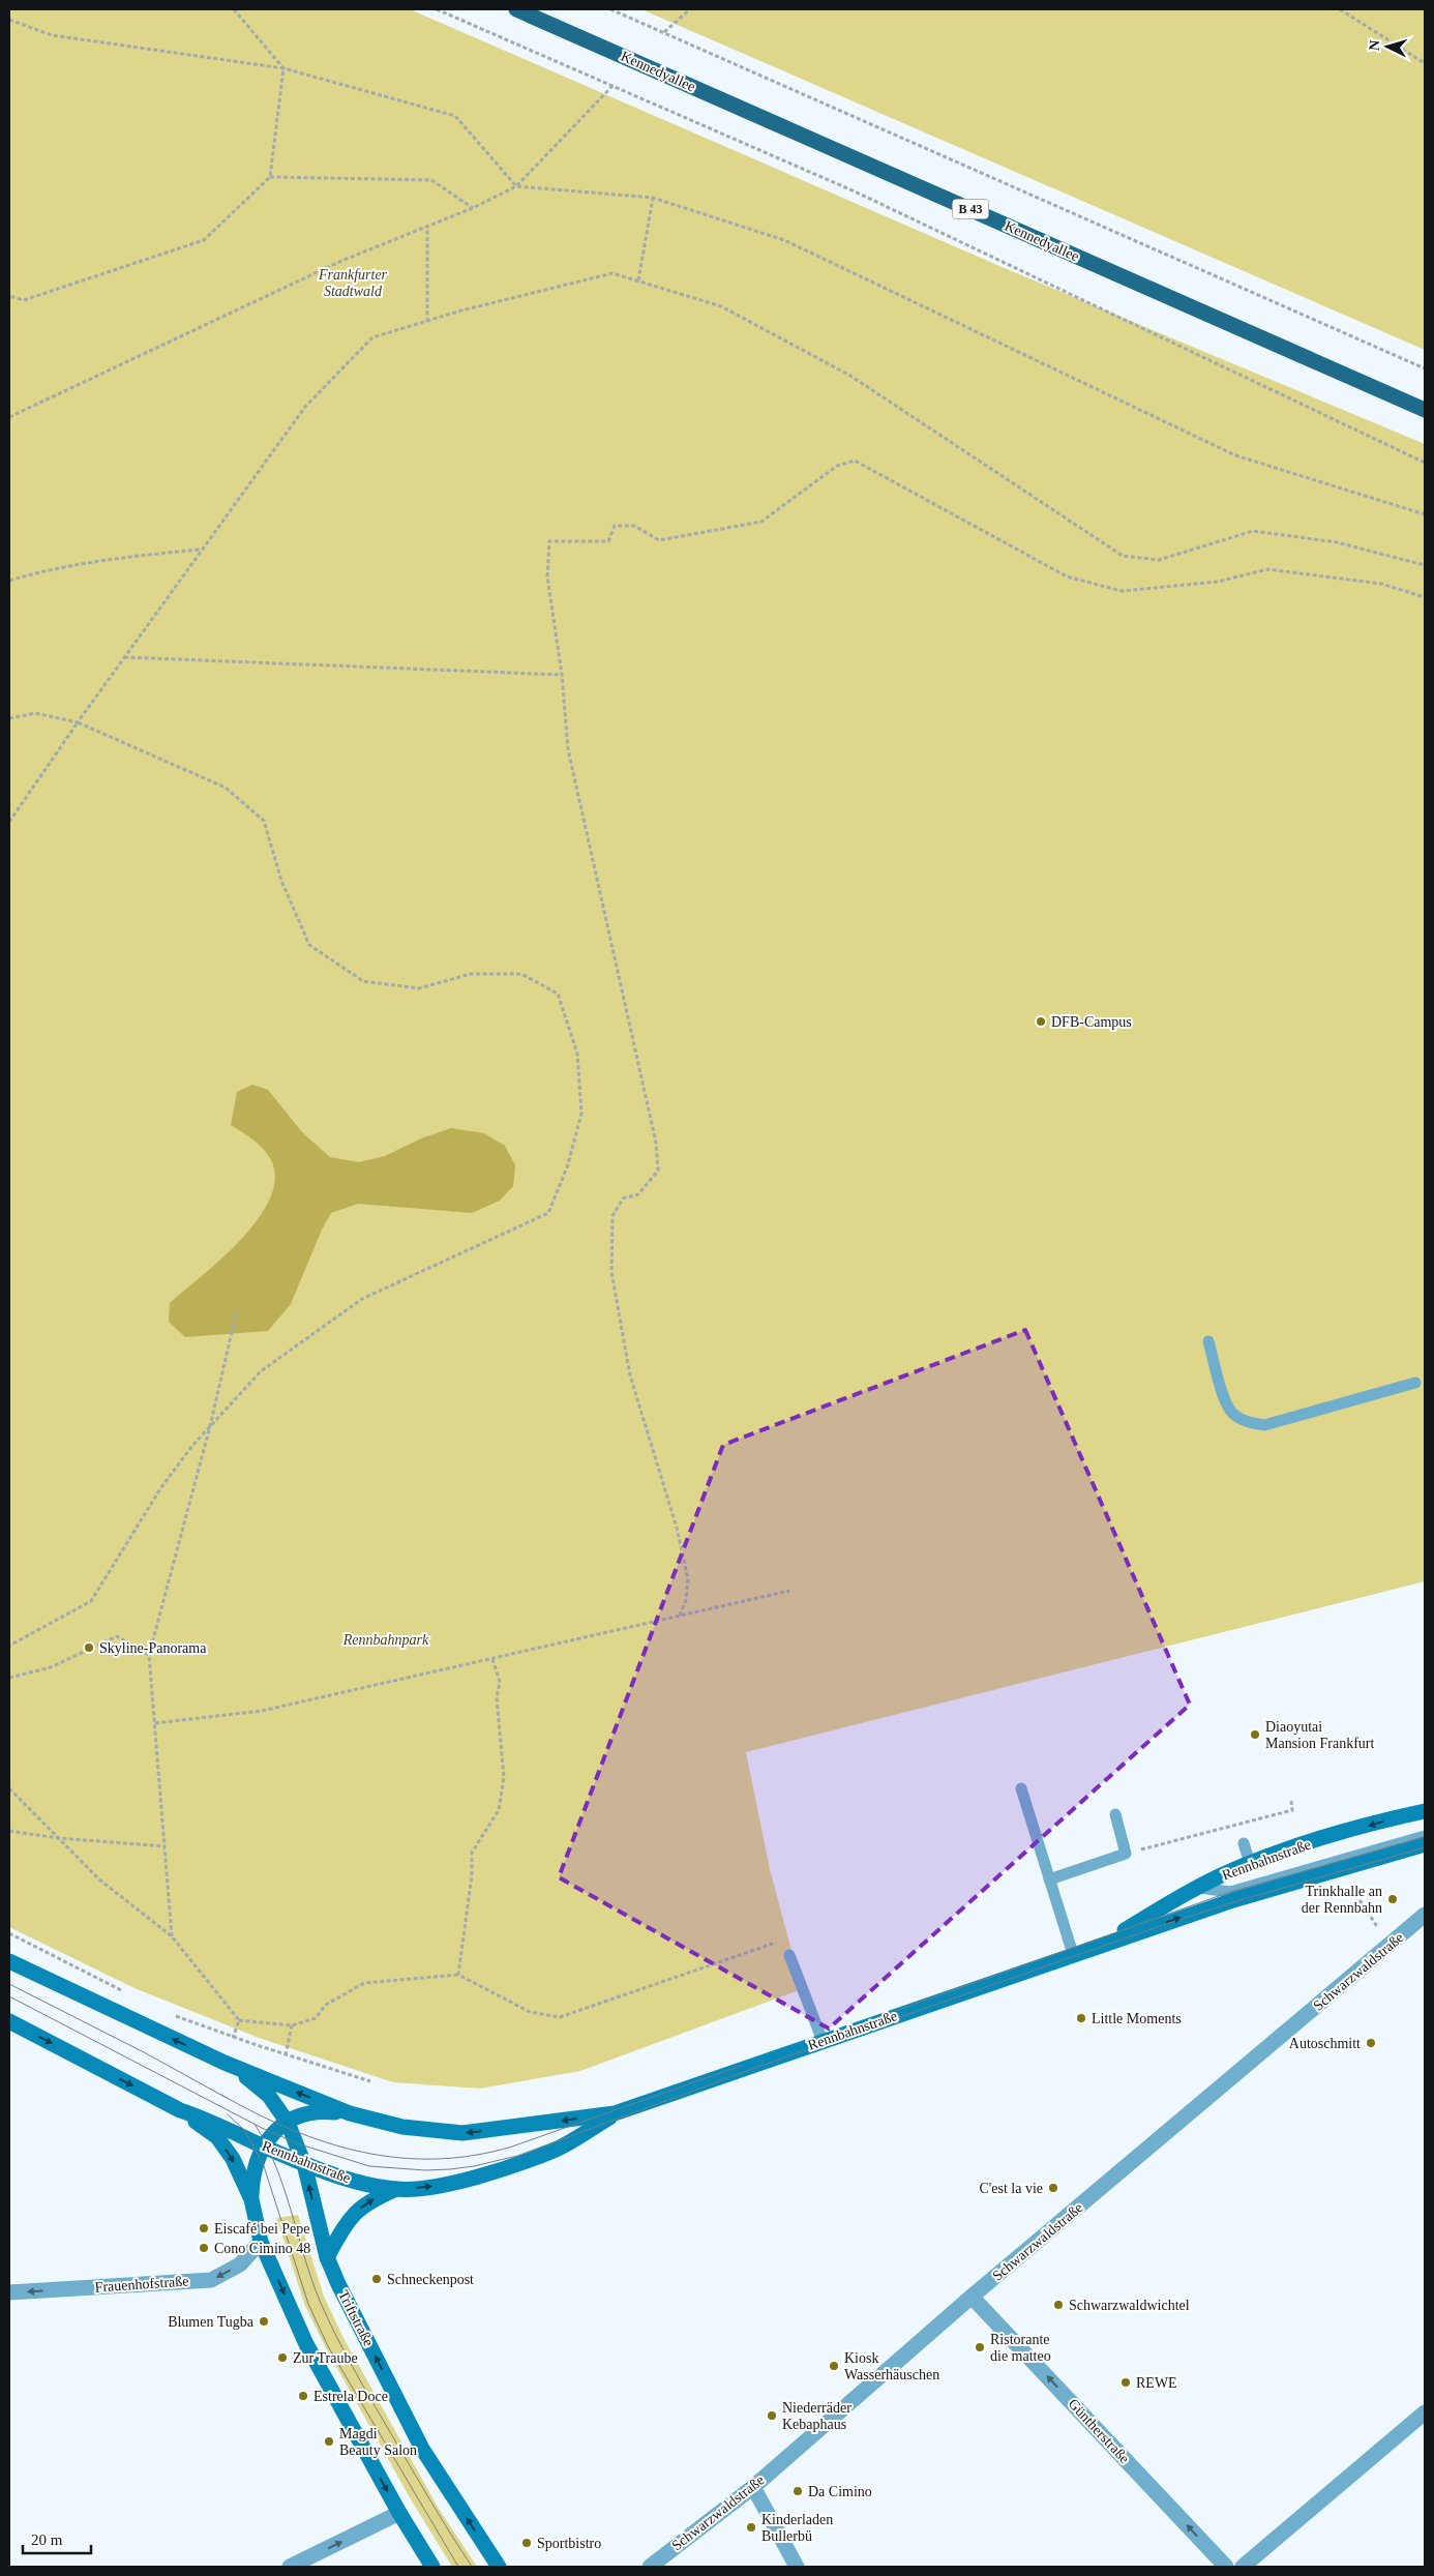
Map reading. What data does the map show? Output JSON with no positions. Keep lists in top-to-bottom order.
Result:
{
  "streets": {
    "main road": [
      "Kennedyallee",
      "B 43",
      "Rennbahnstraße",
      "Triftstraße"
    ],
    "street": ["Schwarzwaldstraße", "Frauenhofstraße", "Güntherstraße"]
  },
  "crossings": [
    ["Rennbahnstraße", "Triftstraße"],
    ["Schwarzwaldstraße", "Güntherstraße"]
  ],
  "one_way": ["Frauenhofstraße", "Güntherstraße"],
  "parks": ["Frankfurter Stadtwald", "Rennbahnpark"],
  "places": [
    "DFB-Campus",
    "Skyline-Panorama",
    "Diaoyutai Mansion Frankfurt",
    "Trinkhalle an der Rennbahn",
    "Little Moments",
    "Autoschmitt",
    "C'est la vie",
    "Eiscafé bei Pepe",
    "Cono Cimino 48",
    "Schneckenpost",
    "Schwarzwaldwichtel",
    "Blumen Tugba",
    "Ristorante die matteo",
    "Zur Traube",
    "Kiosk Wasserhäuschen",
    "REWE",
    "Estrela Doce",
    "Niederräder Kebaphaus",
    "Magdi Beauty Salon",
    "Da Cimino",
    "Kinderladen Bullerbü",
    "Sportbistro"
  ],
  "scale_bar": "20 m",
  "north": "left"
}
